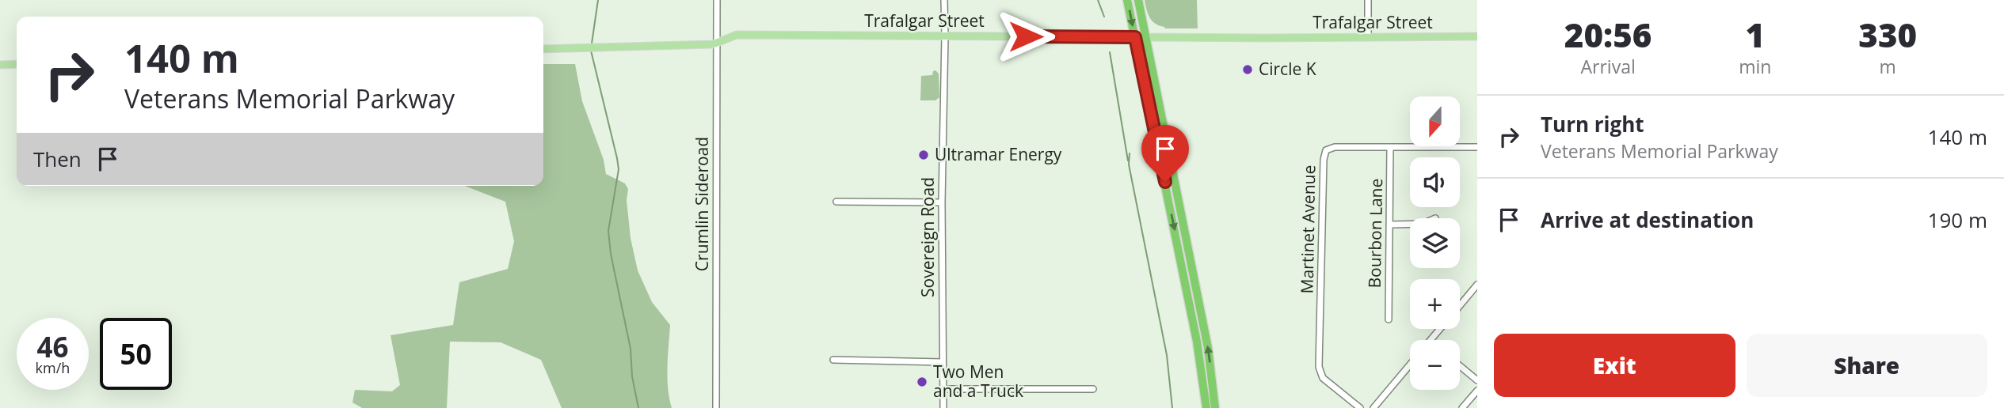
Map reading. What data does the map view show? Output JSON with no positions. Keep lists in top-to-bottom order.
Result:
{
  "streets": {
    "main road": ["Trafalgar Street"],
    "street": [
      "Crumlin Sideroad",
      "Martinet Avenue",
      "Bourbon Lane",
      "Sovereign Road"
    ]
  },
  "crossings": [
    ["Trafalgar Street", "Crumlin Sideroad"],
    ["Trafalgar Street", "Sovereign Road"],
    ["Martinet Avenue", "Bourbon Lane"]
  ],
  "places": ["Circle K", "Ultramar Energy", "Two Men and a Truck"],
  "north": "bottom",
  "page": {
    "eta": [
      "20:56",
      "Arrival",
      "1",
      "min",
      "330",
      "m"
    ],
    "turn": ["140 m", "Veterans Memorial Parkway"],
    "list": [
      {
        "name": "Turn right",
        "note": "Veterans Memorial Parkway",
        "value": "140 m"
      },
      {
        "name": "Arrive at destination",
        "value": "190 m"
      }
    ],
    "map_buttons": ["+", "−"],
    "then": "Then",
    "speed": "46 km/h",
    "limit": "50",
    "buttons": ["Exit", "Share"]
  }
}
